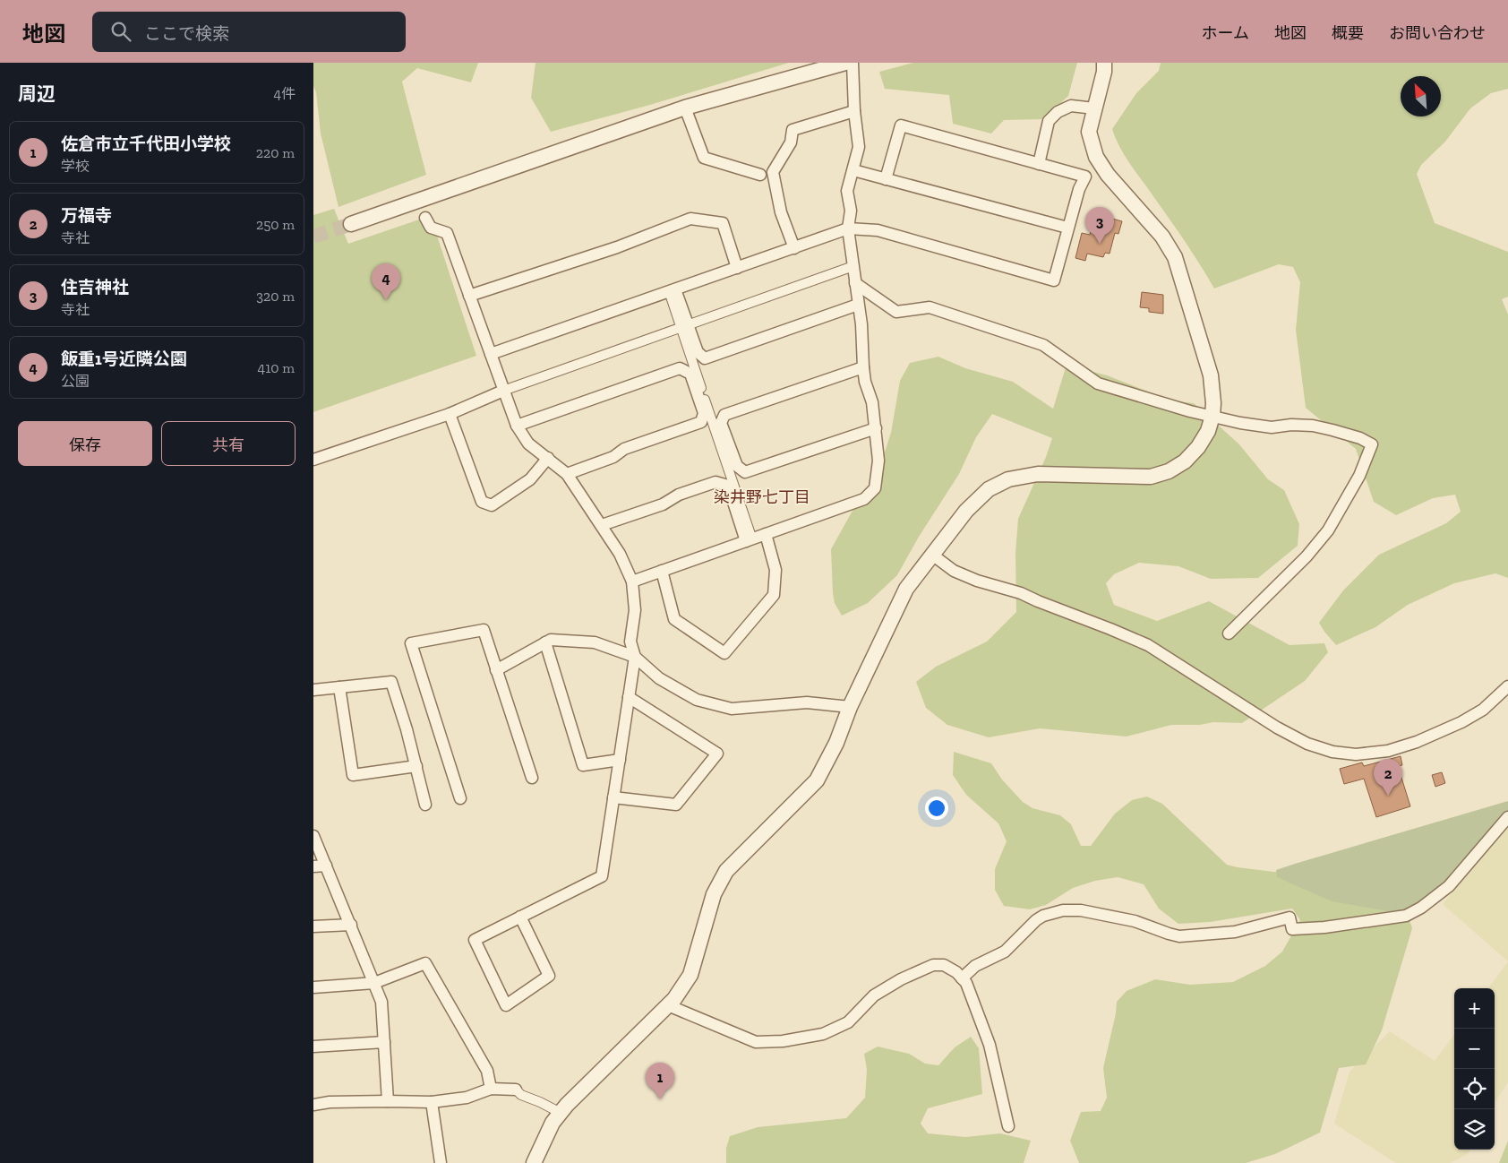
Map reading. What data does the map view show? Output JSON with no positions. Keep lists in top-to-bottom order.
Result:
{
  "districts": ["染井野七丁目"],
  "north": "top left",
  "page": {
    "header": "地図",
    "search": "ここで検索",
    "nav": [
      "ホーム",
      "地図",
      "概要",
      "お問い合わせ"
    ],
    "heading": ["周辺", "4件"],
    "list": [
      {
        "mark": "1",
        "name": "佐倉市立千代田小学校",
        "note": "学校",
        "value": "220 m"
      },
      {
        "mark": "2",
        "name": "万福寺",
        "note": "寺社",
        "value": "250 m"
      },
      {
        "mark": "3",
        "name": "住吉神社",
        "note": "寺社",
        "value": "320 m"
      },
      {
        "mark": "4",
        "name": "飯重1号近隣公園",
        "note": "公園",
        "value": "410 m"
      }
    ],
    "pins": [
      "3",
      "4",
      "2",
      "1"
    ],
    "buttons": ["保存", "共有"],
    "map_buttons": ["+", "−"]
  }
}
